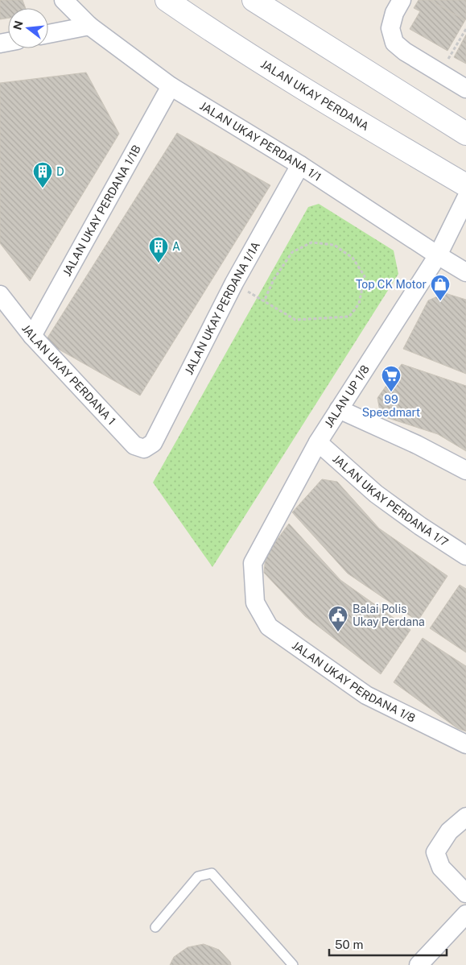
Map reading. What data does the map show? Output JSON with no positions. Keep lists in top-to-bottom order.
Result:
{
  "streets": {
    "street": [
      "JALAN UKAY PERDANA",
      "JALAN UKAY PERDANA 1/1",
      "JALAN UKAY PERDANA 1/1B",
      "JALAN UKAY PERDANA 1/1A",
      "JALAN UKAY PERDANA 1",
      "JALAN UP 1/8",
      "JALAN UKAY PERDANA 1/7",
      "JALAN UKAY PERDANA 1/8"
    ]
  },
  "crossings": [
    ["JALAN UKAY PERDANA 1/1", "JALAN UKAY PERDANA 1/1B"],
    ["JALAN UKAY PERDANA 1/1", "JALAN UKAY PERDANA 1/1A"],
    ["JALAN UKAY PERDANA 1/1", "JALAN UP 1/8"],
    ["JALAN UKAY PERDANA 1/1B", "JALAN UKAY PERDANA 1"],
    ["JALAN UKAY PERDANA 1/1A", "JALAN UKAY PERDANA 1"],
    ["JALAN UP 1/8", "JALAN UKAY PERDANA 1/7"],
    ["JALAN UP 1/8", "JALAN UKAY PERDANA 1/8"]
  ],
  "places": {
    "building": ["D", "A"],
    "shop": ["Top CK Motor"],
    "supermarket": ["99 Speedmart"],
    "public building": ["Balai Polis Ukay Perdana"]
  },
  "scale_bar": "50 m",
  "north": "left"
}
